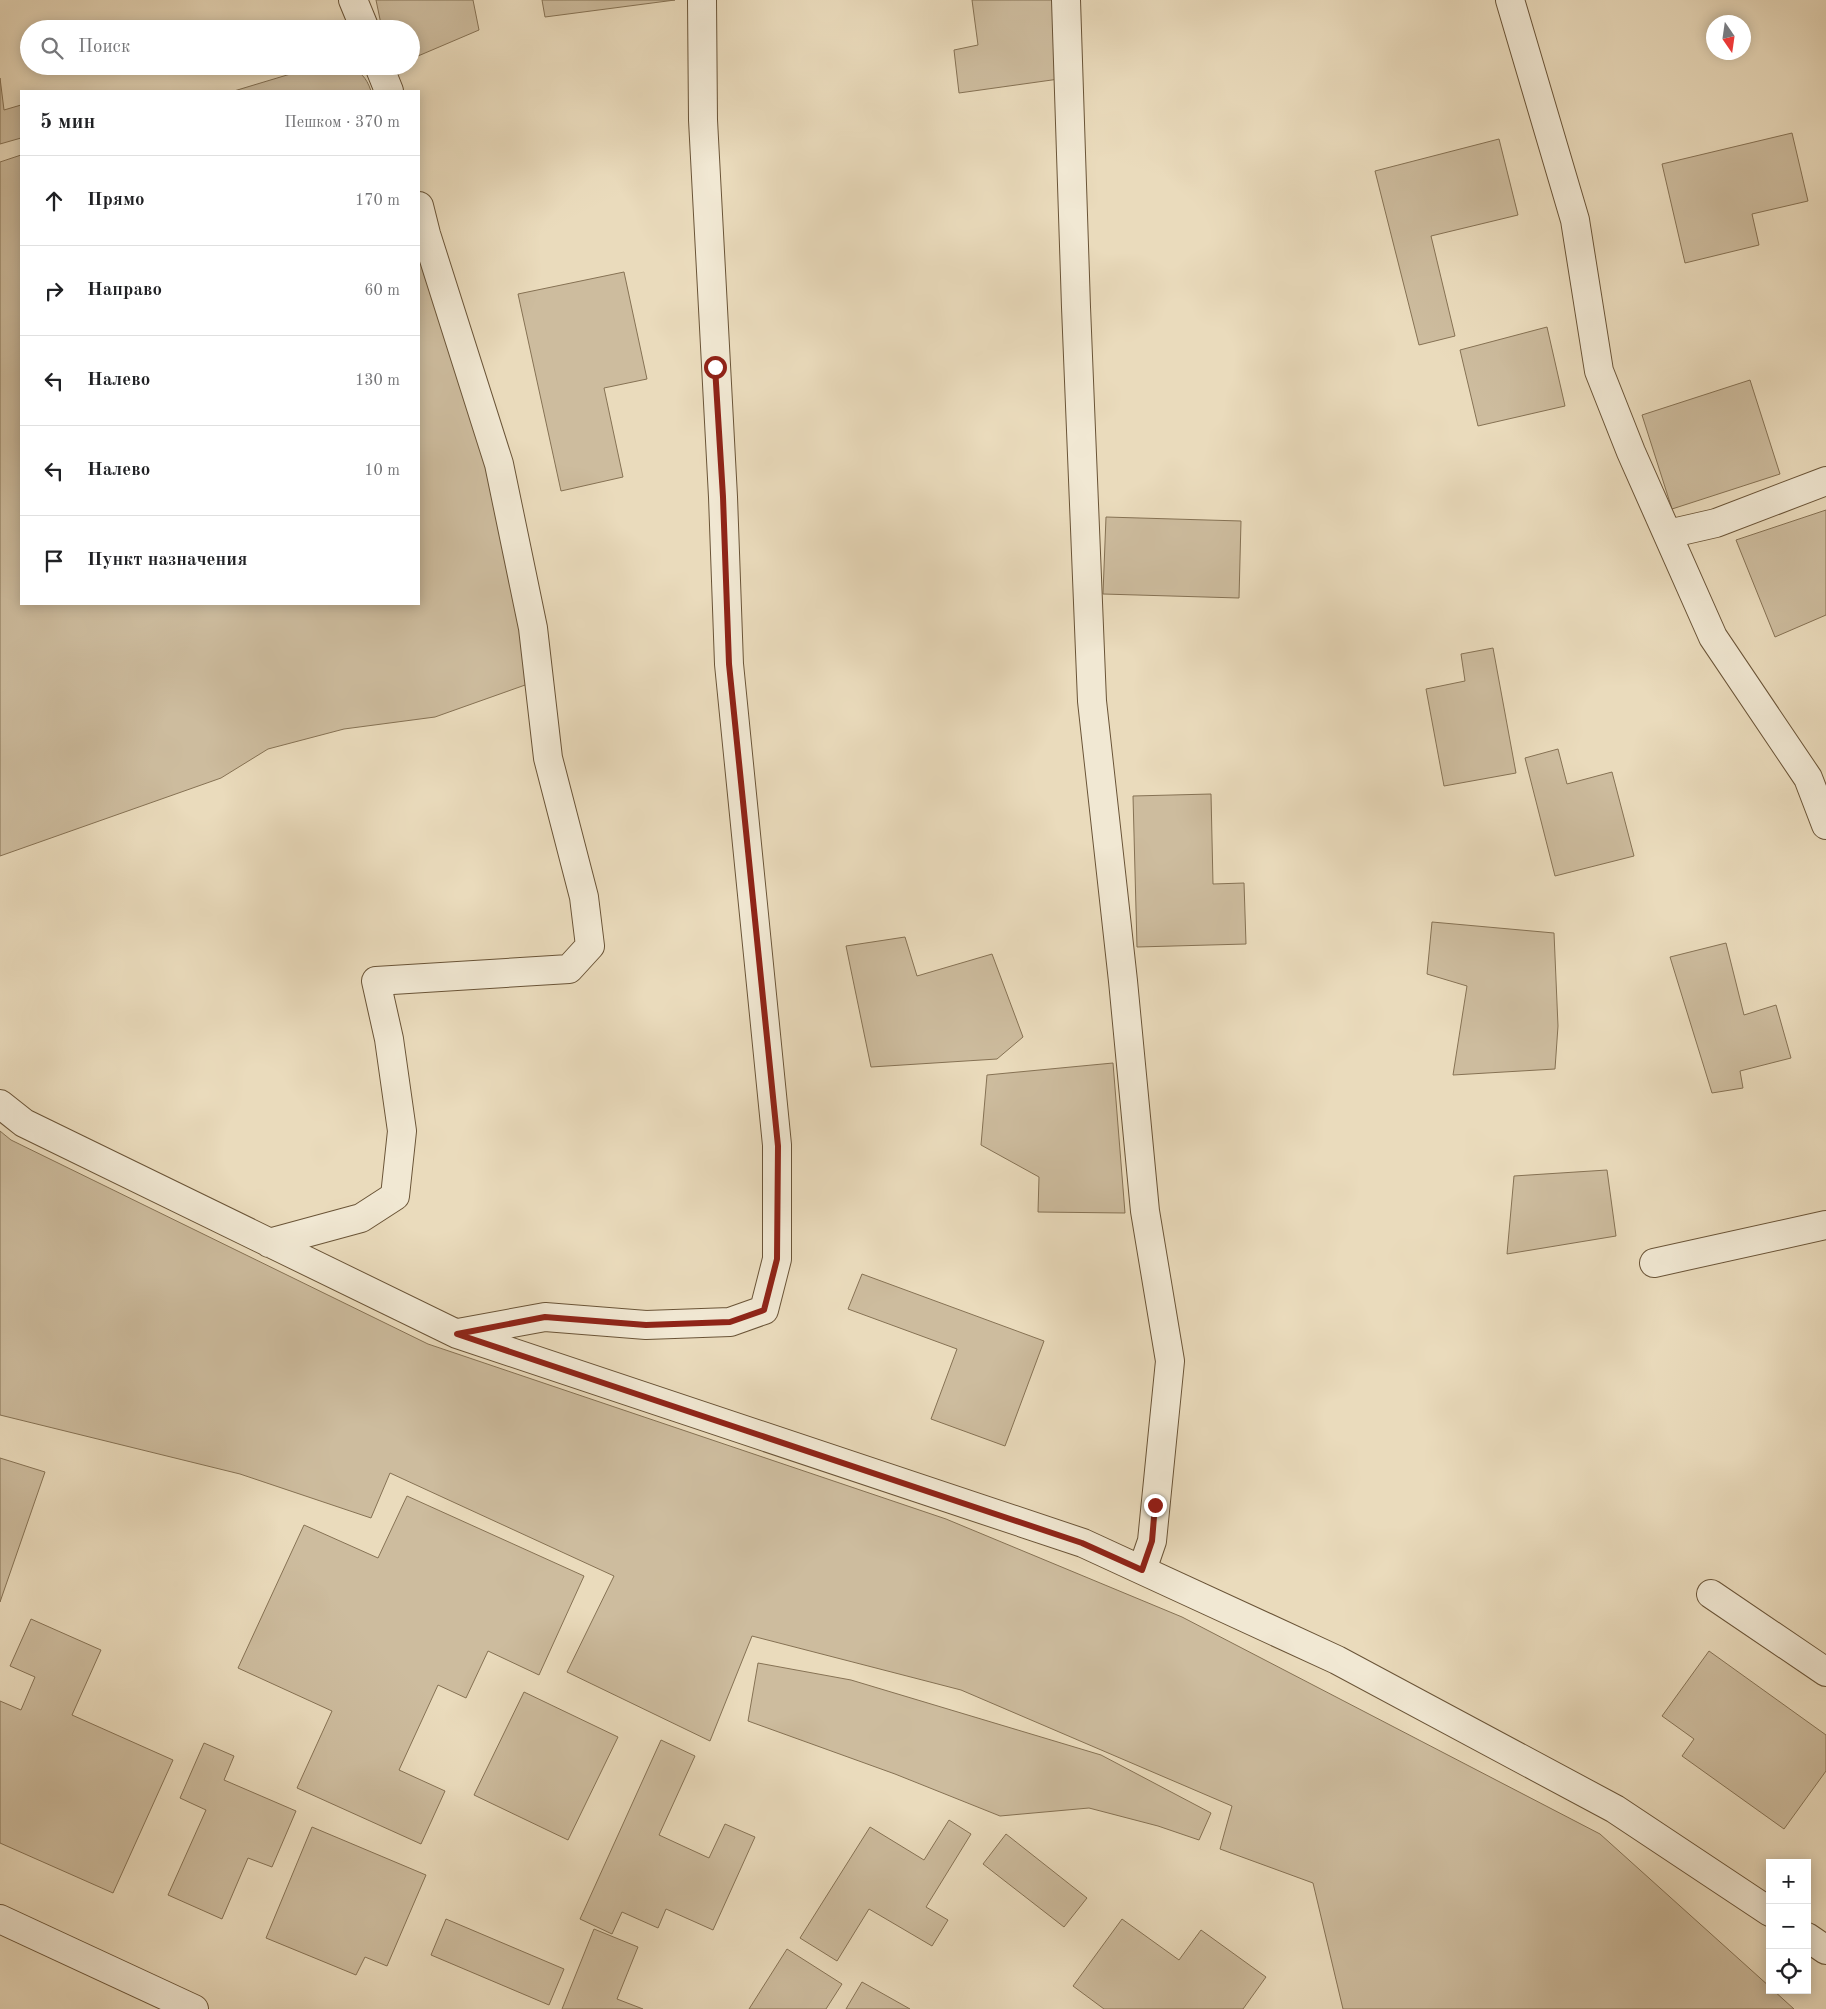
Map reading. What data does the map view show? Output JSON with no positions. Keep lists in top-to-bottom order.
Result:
{
  "north": "bottom",
  "page": {
    "search": "Поиск",
    "heading": ["5 мин", "Пешком · 370 m"],
    "list": [
      ["Прямо", "170 m"],
      ["Направо", "60 m"],
      ["Налево", "130 m"],
      ["Налево", "10 m"],
      "Пункт назначения"
    ],
    "map_buttons": ["+", "−"]
  }
}
